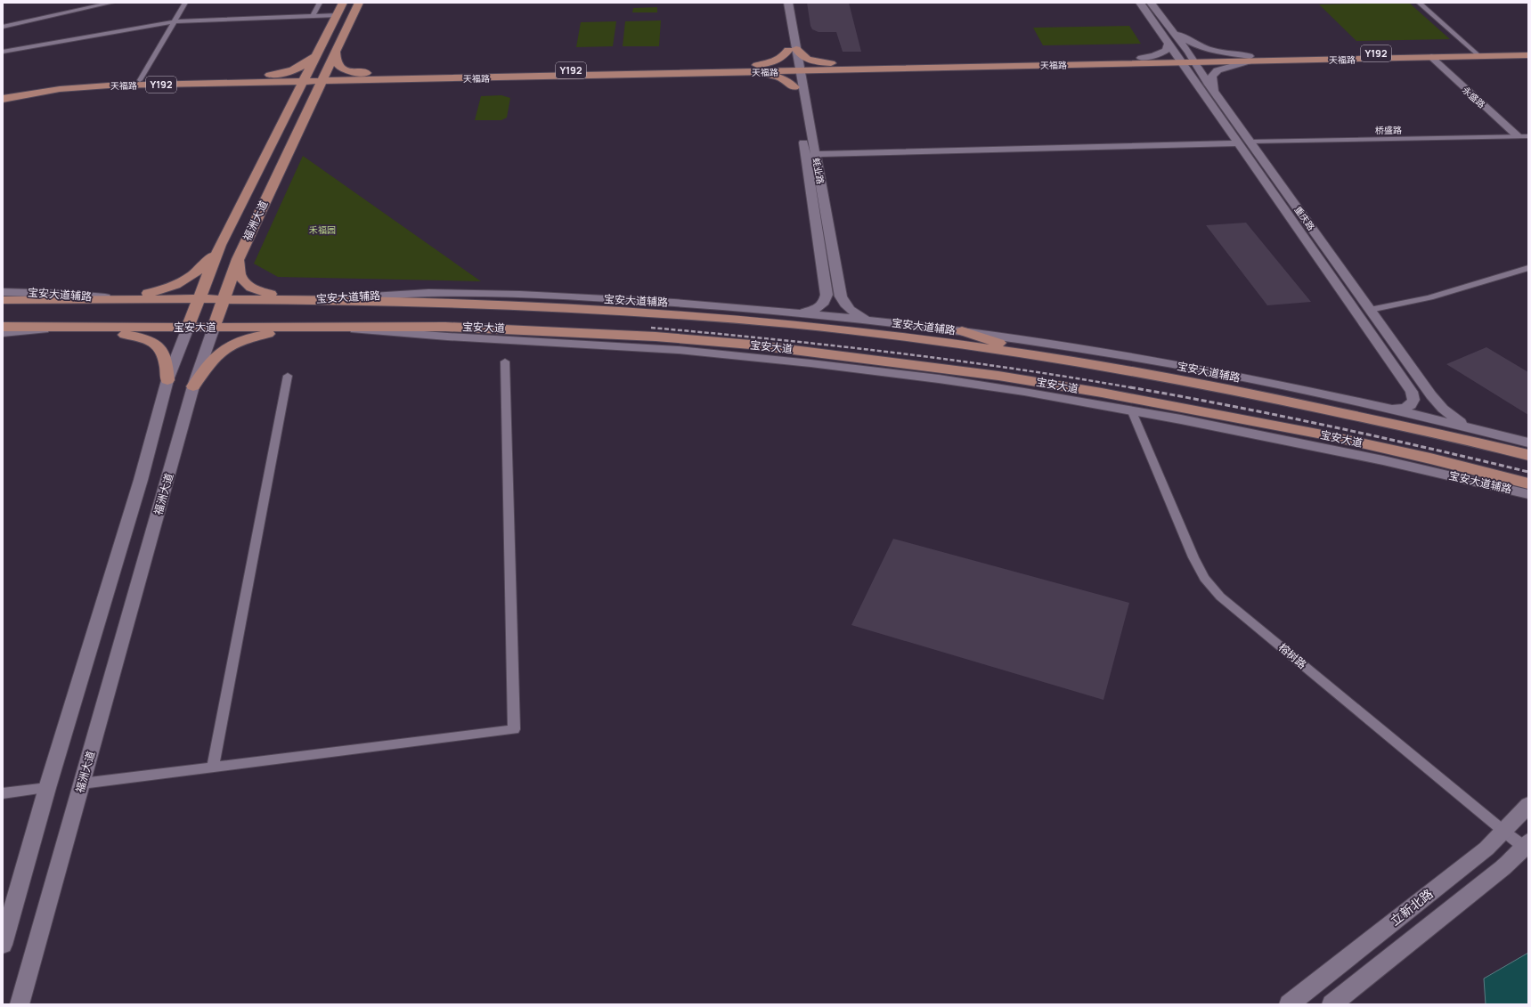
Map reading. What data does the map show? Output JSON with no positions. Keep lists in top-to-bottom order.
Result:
{
  "streets": {
    "main road": [
      "Y192",
      "天福路",
      "永盛路",
      "蚝业路",
      "重庆路",
      "福洲大道",
      "宝安大道辅路",
      "宝安大道",
      "立新北路"
    ],
    "street": ["桥盛路", "榕树路"]
  },
  "crossings": [
    ["Y192", "天福路"],
    ["天福路", "永盛路"],
    ["天福路", "蚝业路"],
    ["天福路", "重庆路"],
    ["天福路", "福洲大道"],
    ["永盛路", "桥盛路"],
    ["桥盛路", "重庆路"],
    ["蚝业路", "宝安大道辅路"],
    ["重庆路", "宝安大道辅路"],
    ["福洲大道", "宝安大道"],
    ["宝安大道辅路", "宝安大道"],
    ["宝安大道辅路", "榕树路"],
    ["榕树路", "立新北路"]
  ],
  "parks": ["禾福园"]
}
